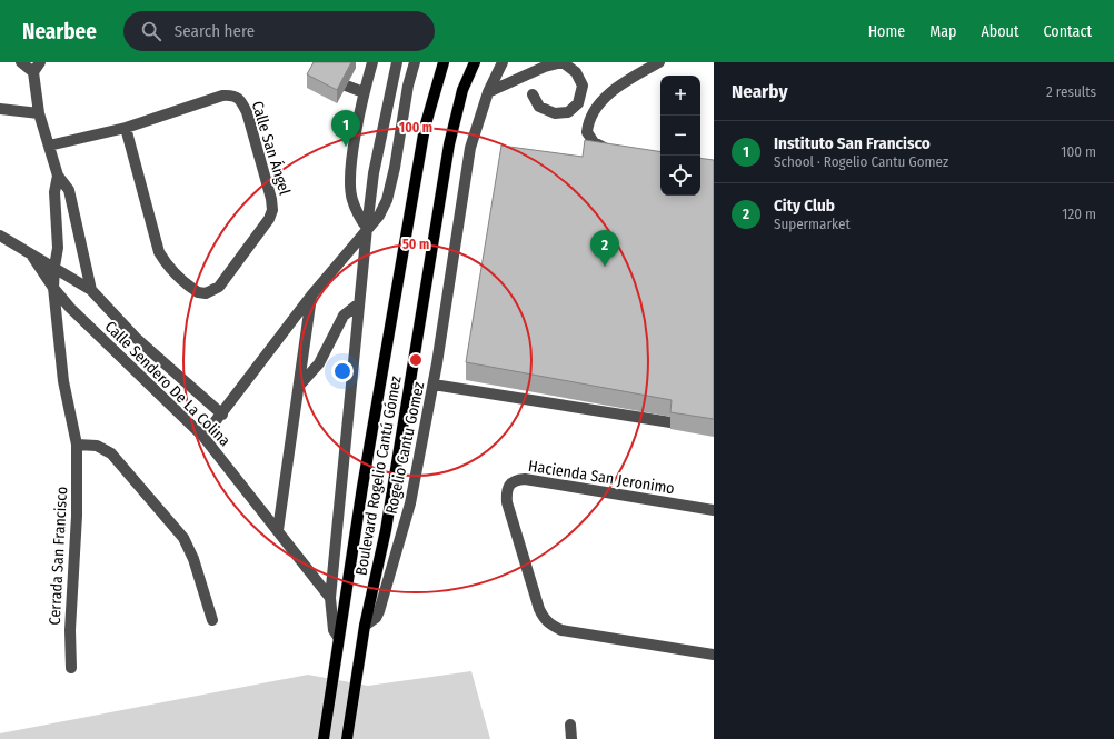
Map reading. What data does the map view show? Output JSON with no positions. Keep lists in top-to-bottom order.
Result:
{
  "streets": {
    "main road": ["Boulevard Rogelio Cantú Gómez"],
    "street": [
      "Calle San Ángel",
      "Calle Sendero De La Colina",
      "Rogelio Cantu Gomez",
      "Hacienda San Jeronimo",
      "Cerrada San Francisco"
    ]
  },
  "crossings": [
    ["Calle Sendero De La Colina", "Cerrada San Francisco"],
    ["Rogelio Cantu Gomez", "Boulevard Rogelio Cantú Gómez"]
  ],
  "page": {
    "header": "Nearbee",
    "search": "Search here",
    "nav": [
      "Home",
      "Map",
      "About",
      "Contact"
    ],
    "heading": ["Nearby", "2 results"],
    "map_buttons": ["+", "−"],
    "pins": ["1", "2"],
    "list": [
      {
        "mark": "1",
        "name": "Instituto San Francisco",
        "note": "School · Rogelio Cantu Gomez",
        "value": "100 m"
      },
      {
        "mark": "2",
        "name": "City Club",
        "note": "Supermarket",
        "value": "120 m"
      }
    ]
  },
  "rings": ["100 m", "50 m"]
}
